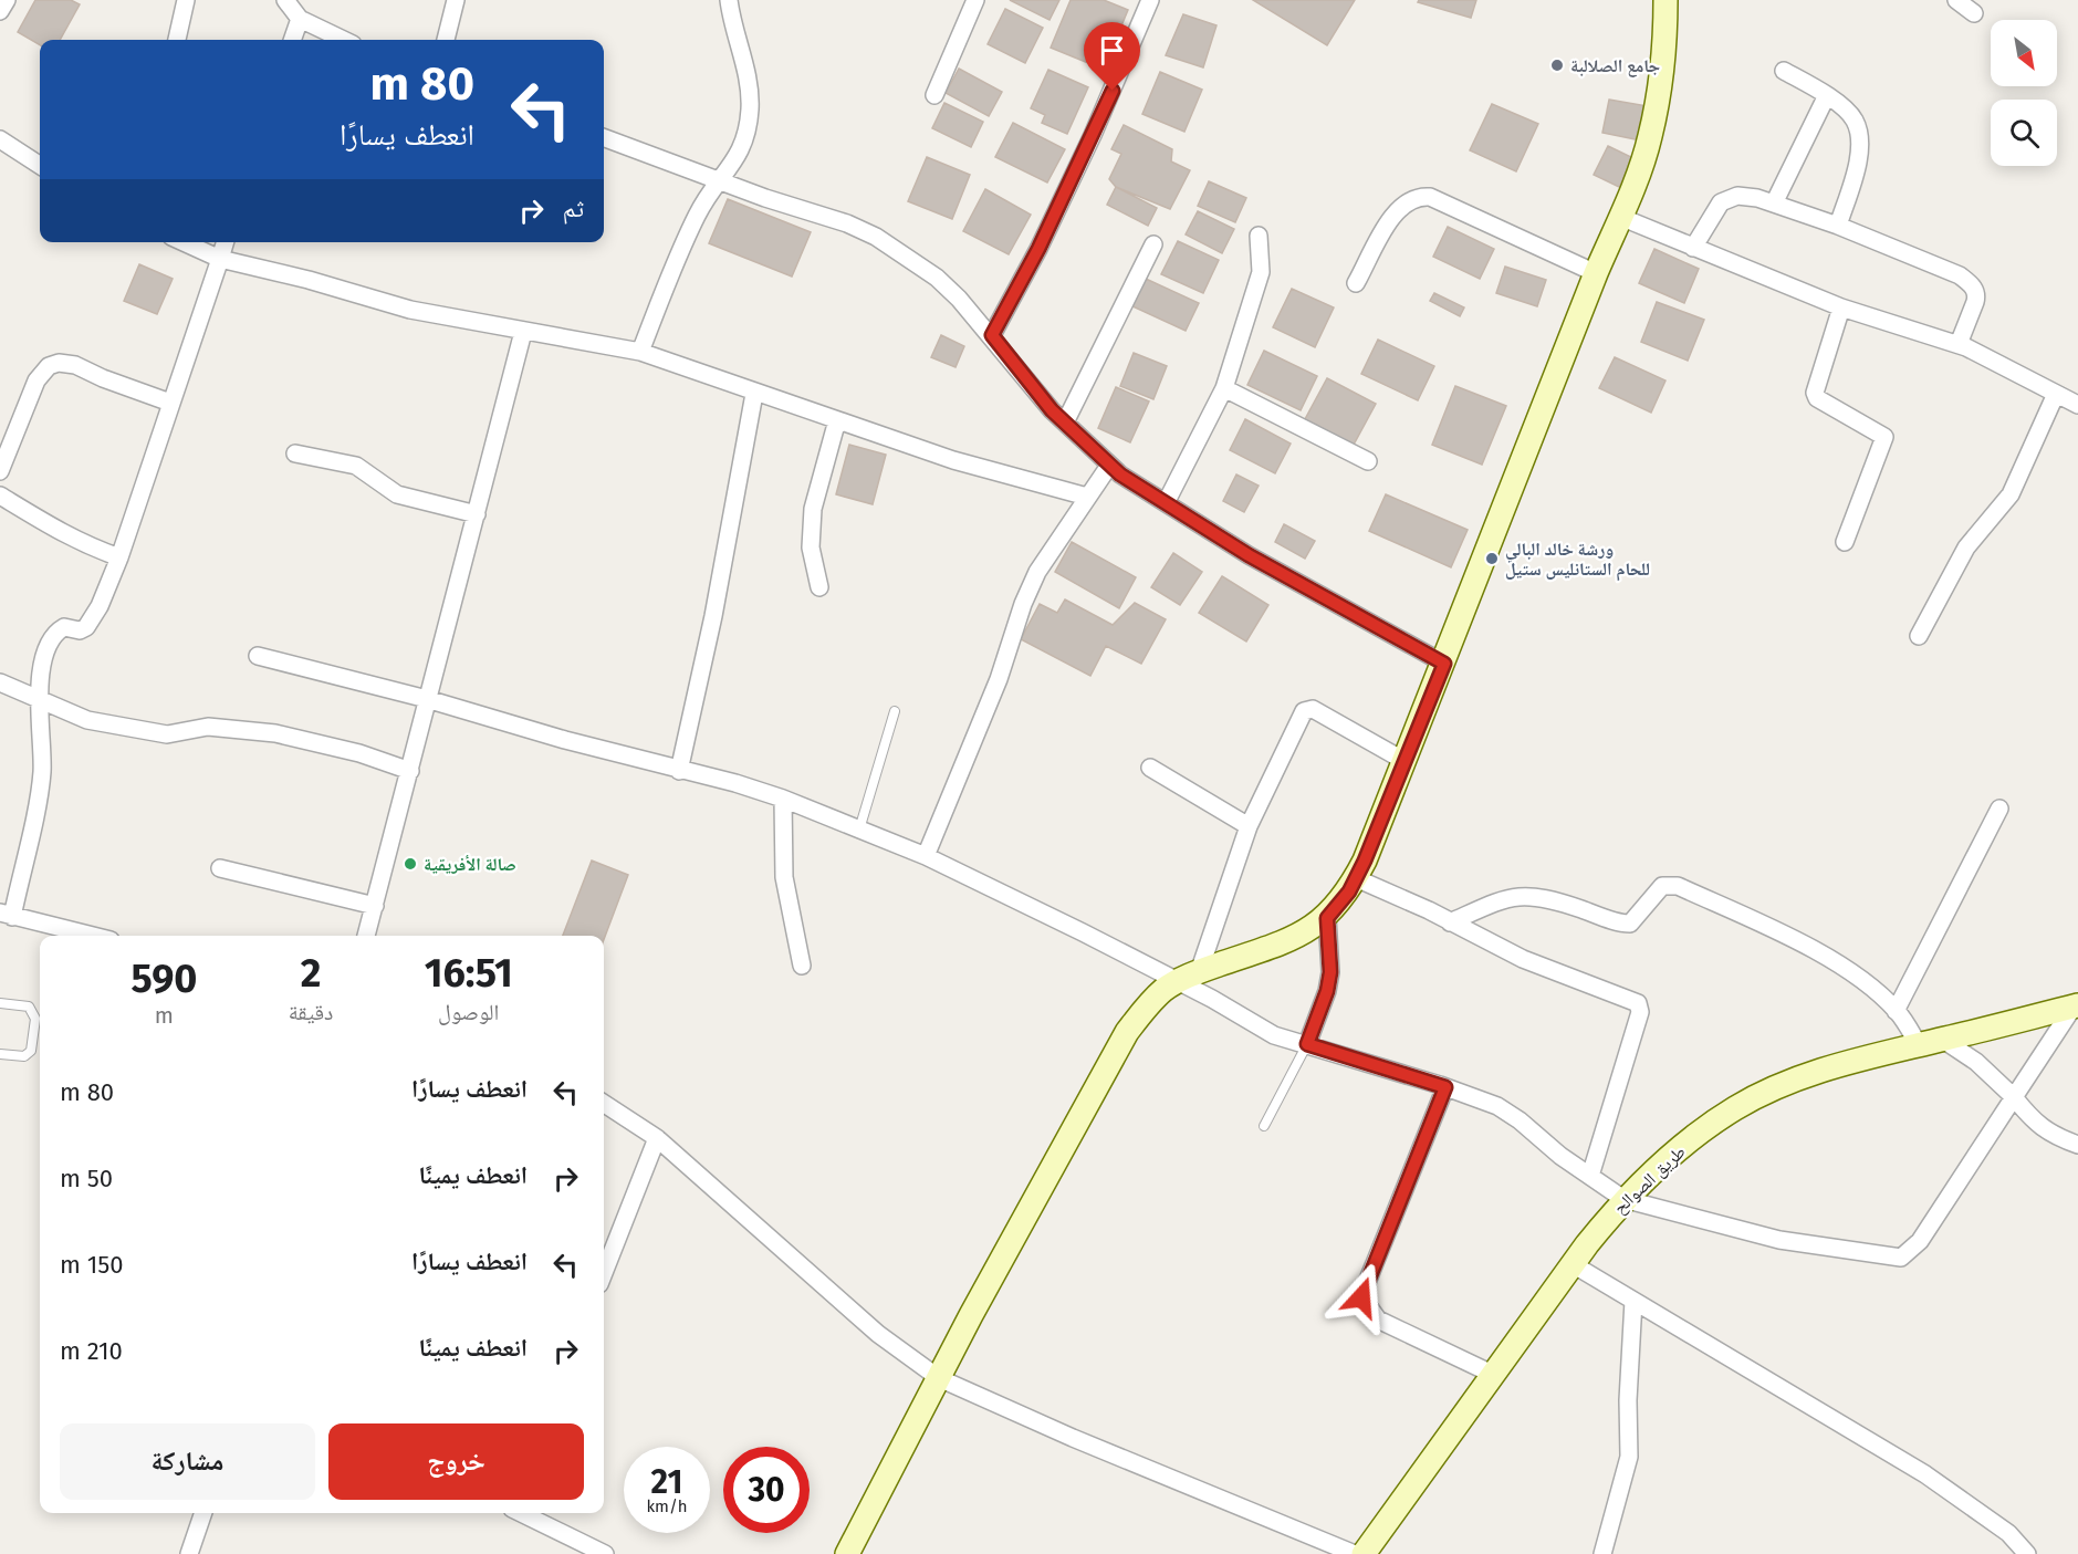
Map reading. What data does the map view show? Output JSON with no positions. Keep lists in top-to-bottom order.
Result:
{
  "streets": {
    "street": ["طريق الصوالح"]
  },
  "places": ["جامع الصلالبة", "ورشة خالد البالي للحام الستانليس ستيل", "صالة الأفريقية"],
  "north": "bottom right",
  "page": {
    "turn": ["80 m", "انعطف يسارًا"],
    "then": "ثم",
    "eta": [
      "16:51",
      "الوصول",
      "2",
      "دقيقة",
      "590",
      "m"
    ],
    "list": [
      {
        "name": "انعطف يسارًا",
        "value": "80 m"
      },
      {
        "name": "انعطف يمينًا",
        "value": "50 m"
      },
      {
        "name": "انعطف يسارًا",
        "value": "150 m"
      },
      {
        "name": "انعطف يمينًا",
        "value": "210 m"
      }
    ],
    "buttons": ["خروج", "مشاركة"],
    "speed": "21 km/h",
    "limit": "30"
  }
}
